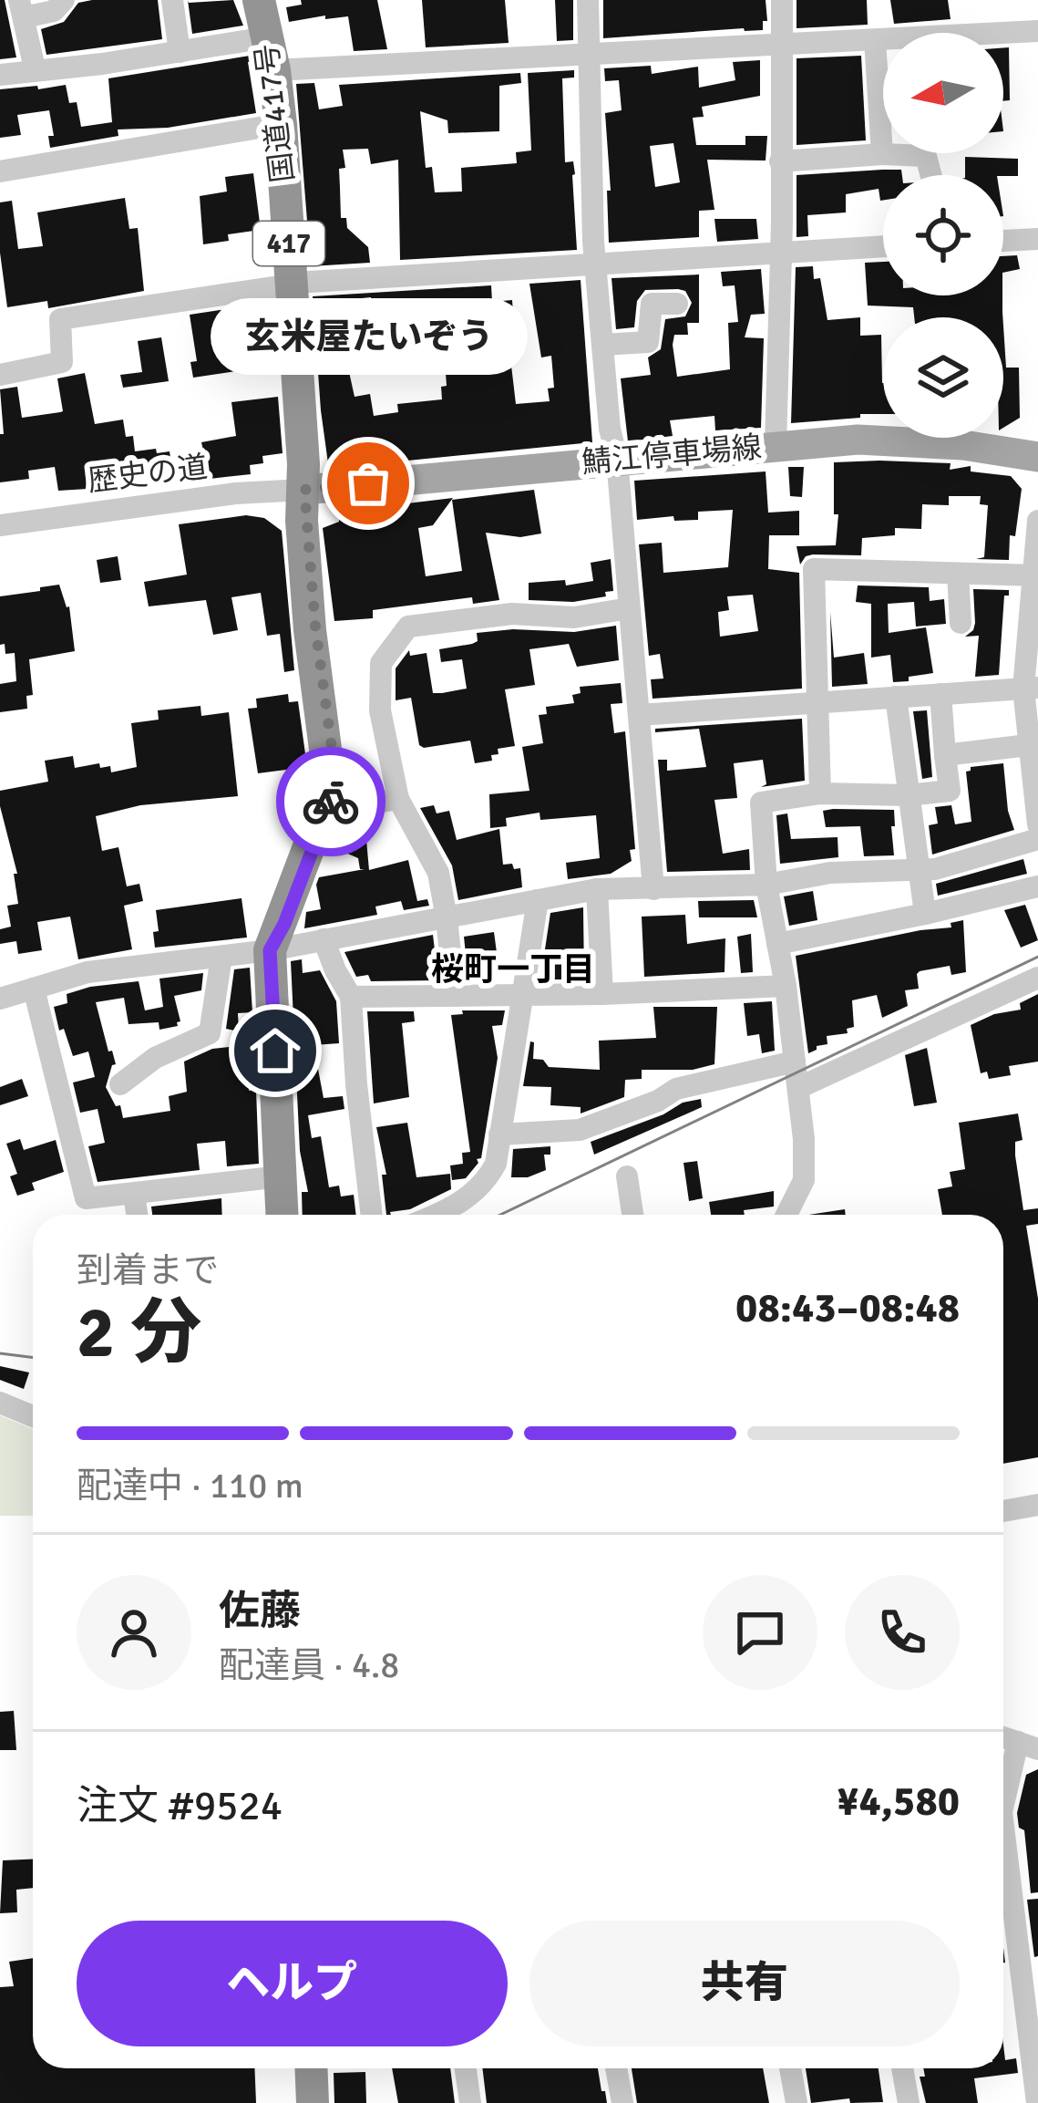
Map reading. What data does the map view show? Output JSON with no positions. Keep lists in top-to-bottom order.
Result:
{
  "streets": {
    "highway": ["国道417号", "417"],
    "main road": ["鯖江停車場線"],
    "street": ["歴史の道"]
  },
  "crossings": [
    ["国道417号", "鯖江停車場線"],
    ["国道417号", "歴史の道"],
    ["鯖江停車場線", "歴史の道"]
  ],
  "districts": ["桜町一丁目"],
  "places": ["玄米屋たいぞう"],
  "north": "left",
  "page": {
    "bubble": "玄米屋たいぞう",
    "heading": ["2 分", "到着まで", "08:43–08:48"],
    "panel": [
      "佐藤",
      "配達員 · 4.8",
      "注文 #9524",
      "¥4,580"
    ],
    "bar": "配達中 · 110 m",
    "buttons": ["ヘルプ", "共有"]
  }
}
